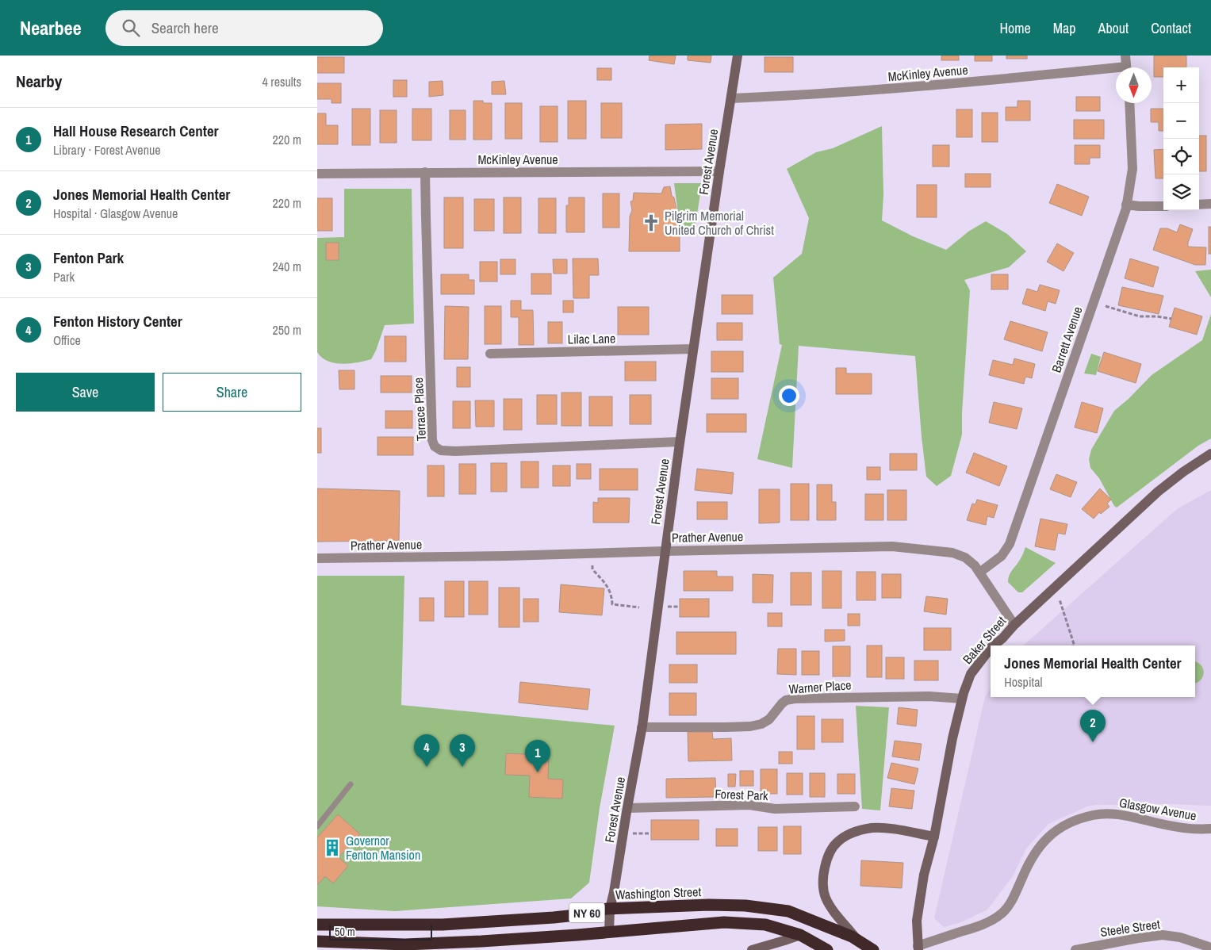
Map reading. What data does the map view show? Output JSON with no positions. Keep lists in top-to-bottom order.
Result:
{
  "streets": {
    "highway": ["Washington Street", "NY 60"],
    "main road": ["Forest Avenue", "Baker Street"],
    "street": [
      "McKinley Avenue",
      "Lilac Lane",
      "Barrett Avenue",
      "Terrace Place",
      "Prather Avenue",
      "Warner Place",
      "Forest Park",
      "Glasgow Avenue",
      "Steele Street"
    ]
  },
  "crossings": [
    ["McKinley Avenue", "Forest Avenue"],
    ["McKinley Avenue", "Terrace Place"],
    ["Forest Avenue", "Lilac Lane"],
    ["Forest Avenue", "Terrace Place"],
    ["Forest Avenue", "Prather Avenue"],
    ["Forest Avenue", "Warner Place"],
    ["Forest Avenue", "Forest Park"],
    ["Forest Avenue", "Washington Street"],
    ["Forest Avenue", "NY 60"],
    ["Barrett Avenue", "Prather Avenue"],
    ["Prather Avenue", "Baker Street"],
    ["Baker Street", "Warner Place"],
    ["Baker Street", "Glasgow Avenue"]
  ],
  "places": {
    "church": ["Pilgrim Memorial United Church of Christ"],
    "building": ["Governor Fenton Mansion"]
  },
  "scale_bar": "50 m",
  "north": "bottom",
  "page": {
    "header": "Nearbee",
    "search": "Search here",
    "nav": [
      "Home",
      "Map",
      "About",
      "Contact"
    ],
    "heading": ["Nearby", "4 results"],
    "map_buttons": ["+", "−"],
    "list": [
      {
        "mark": "1",
        "name": "Hall House Research Center",
        "note": "Library · Forest Avenue",
        "value": "220 m"
      },
      {
        "mark": "2",
        "name": "Jones Memorial Health Center",
        "note": "Hospital · Glasgow Avenue",
        "value": "220 m"
      },
      {
        "mark": "3",
        "name": "Fenton Park",
        "note": "Park",
        "value": "240 m"
      },
      {
        "mark": "4",
        "name": "Fenton History Center",
        "note": "Office",
        "value": "250 m"
      }
    ],
    "buttons": ["Save", "Share"],
    "popup": ["Jones Memorial Health Center", "Hospital"],
    "pins": [
      "2",
      "3",
      "4",
      "1"
    ],
    "scale": "50 m"
  }
}
